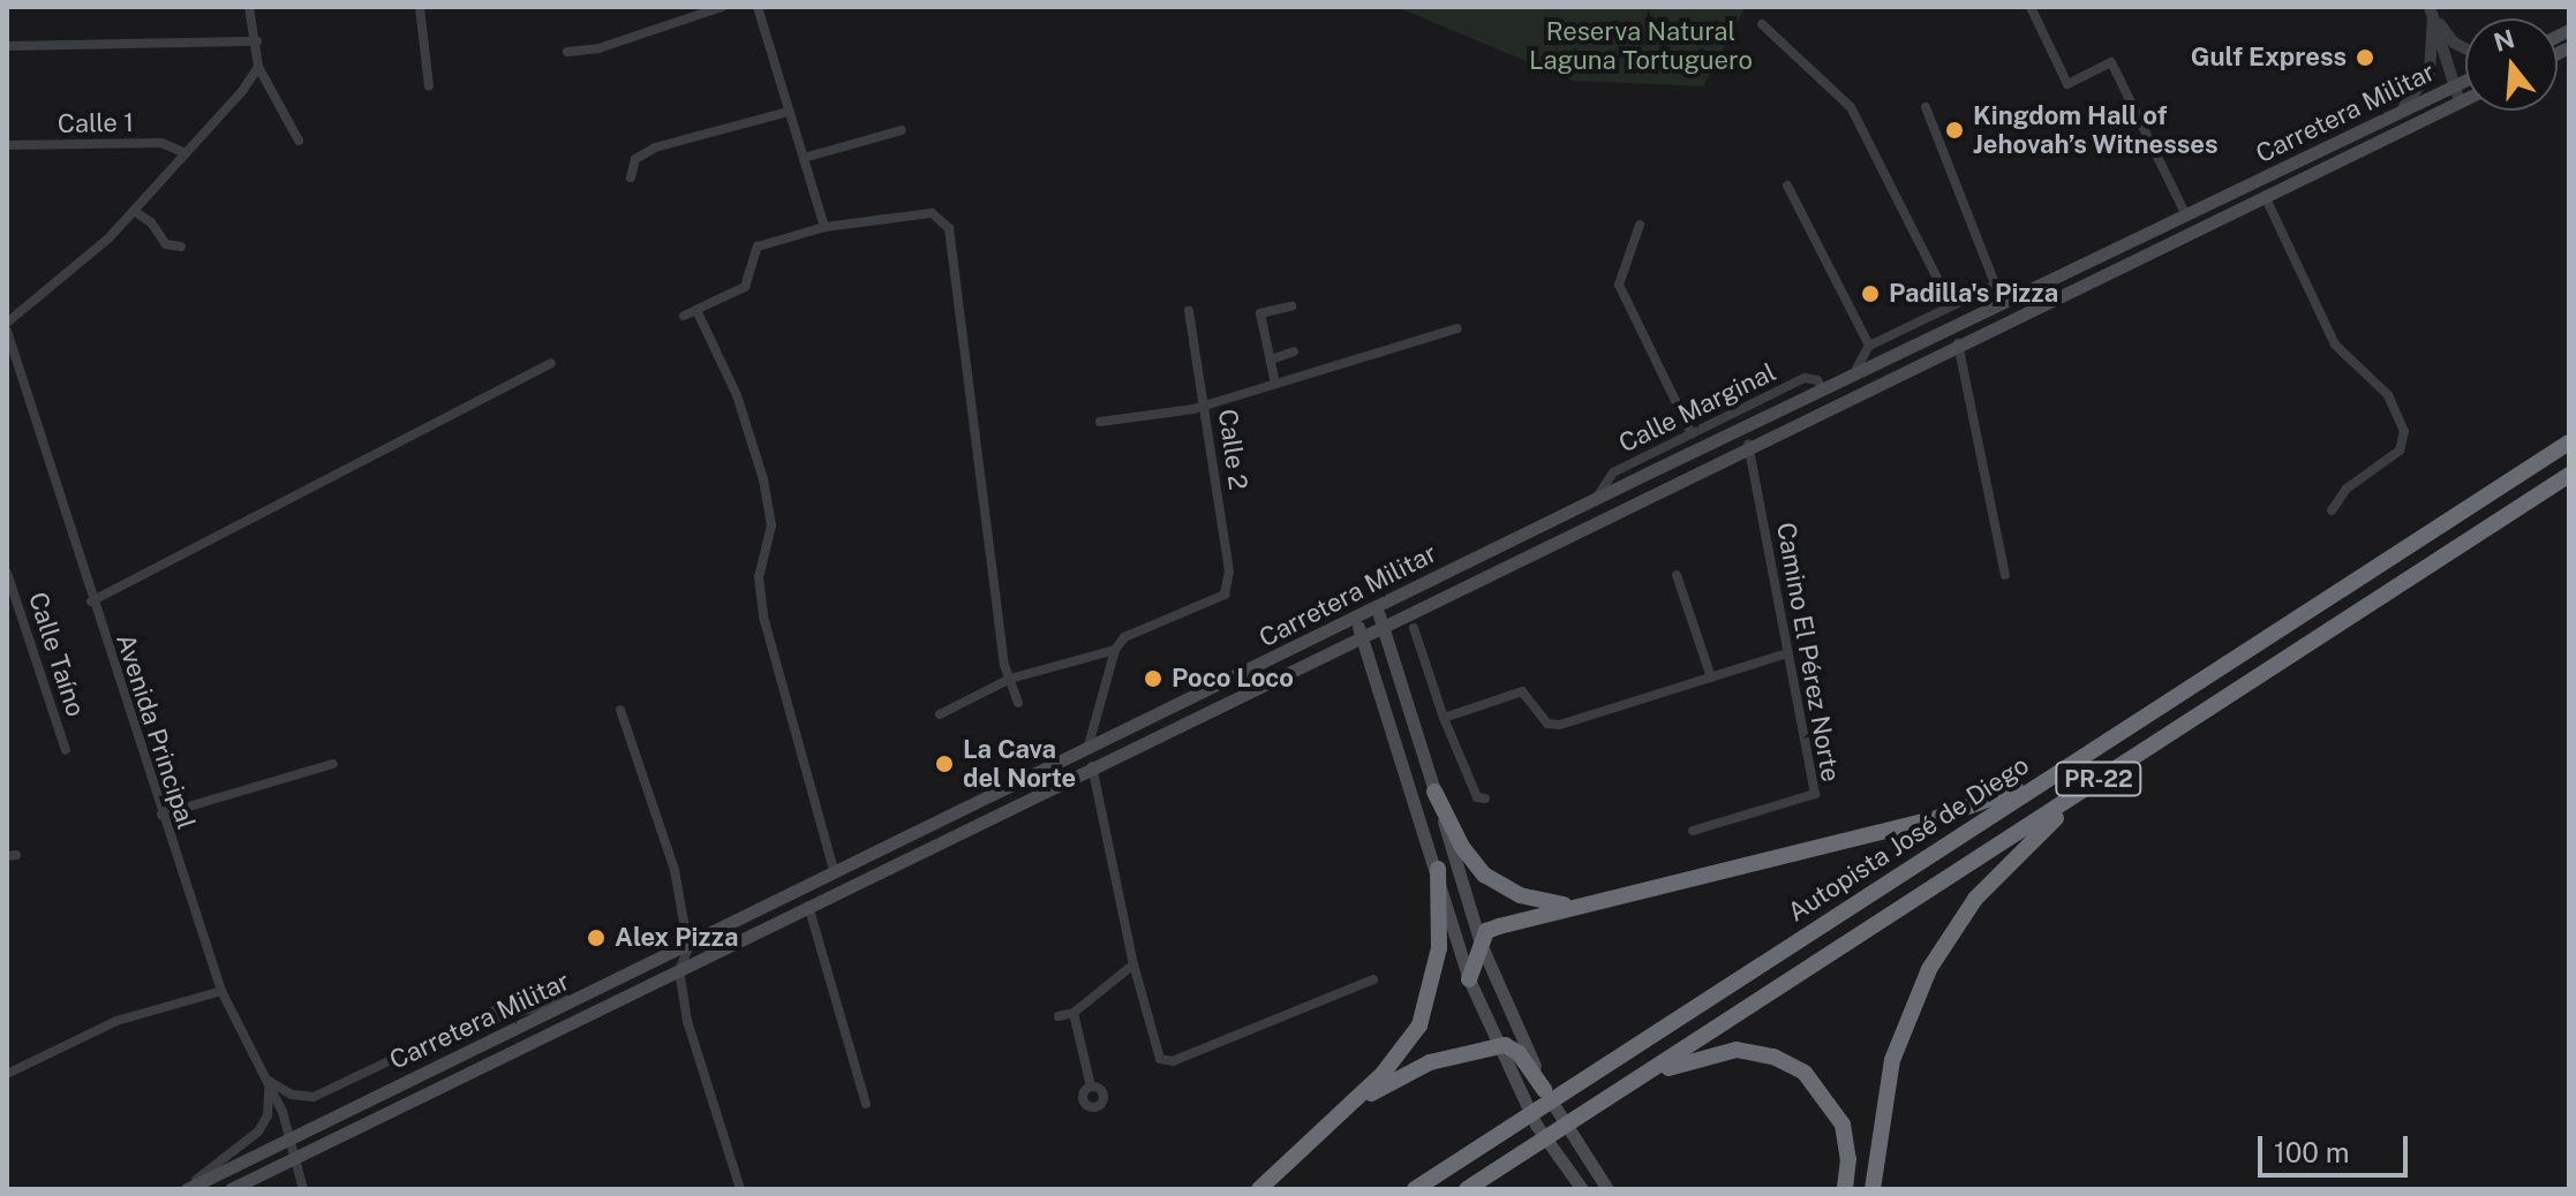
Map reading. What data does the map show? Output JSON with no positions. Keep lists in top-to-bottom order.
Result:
{
  "streets": {
    "highway": ["PR-22", "Autopista José de Diego"],
    "main road": ["Carretera Militar"],
    "street": [
      "Calle 1",
      "Calle Marginal",
      "Calle 2",
      "Camino El Pérez Norte",
      "Calle Taíno",
      "Avenida Principal"
    ]
  },
  "crossings": [
    ["Carretera Militar", "Calle Marginal"],
    ["Carretera Militar", "Camino El Pérez Norte"],
    ["Carretera Militar", "Avenida Principal"]
  ],
  "parks": ["Reserva Natural Laguna Tortuguero"],
  "places": [
    "Gulf Express",
    "Kingdom Hall of Jehovah’s Witnesses",
    "Padilla's Pizza",
    "Poco Loco",
    "La Cava del Norte",
    "Alex Pizza"
  ],
  "scale_bar": "100 m",
  "north": "top"
}
